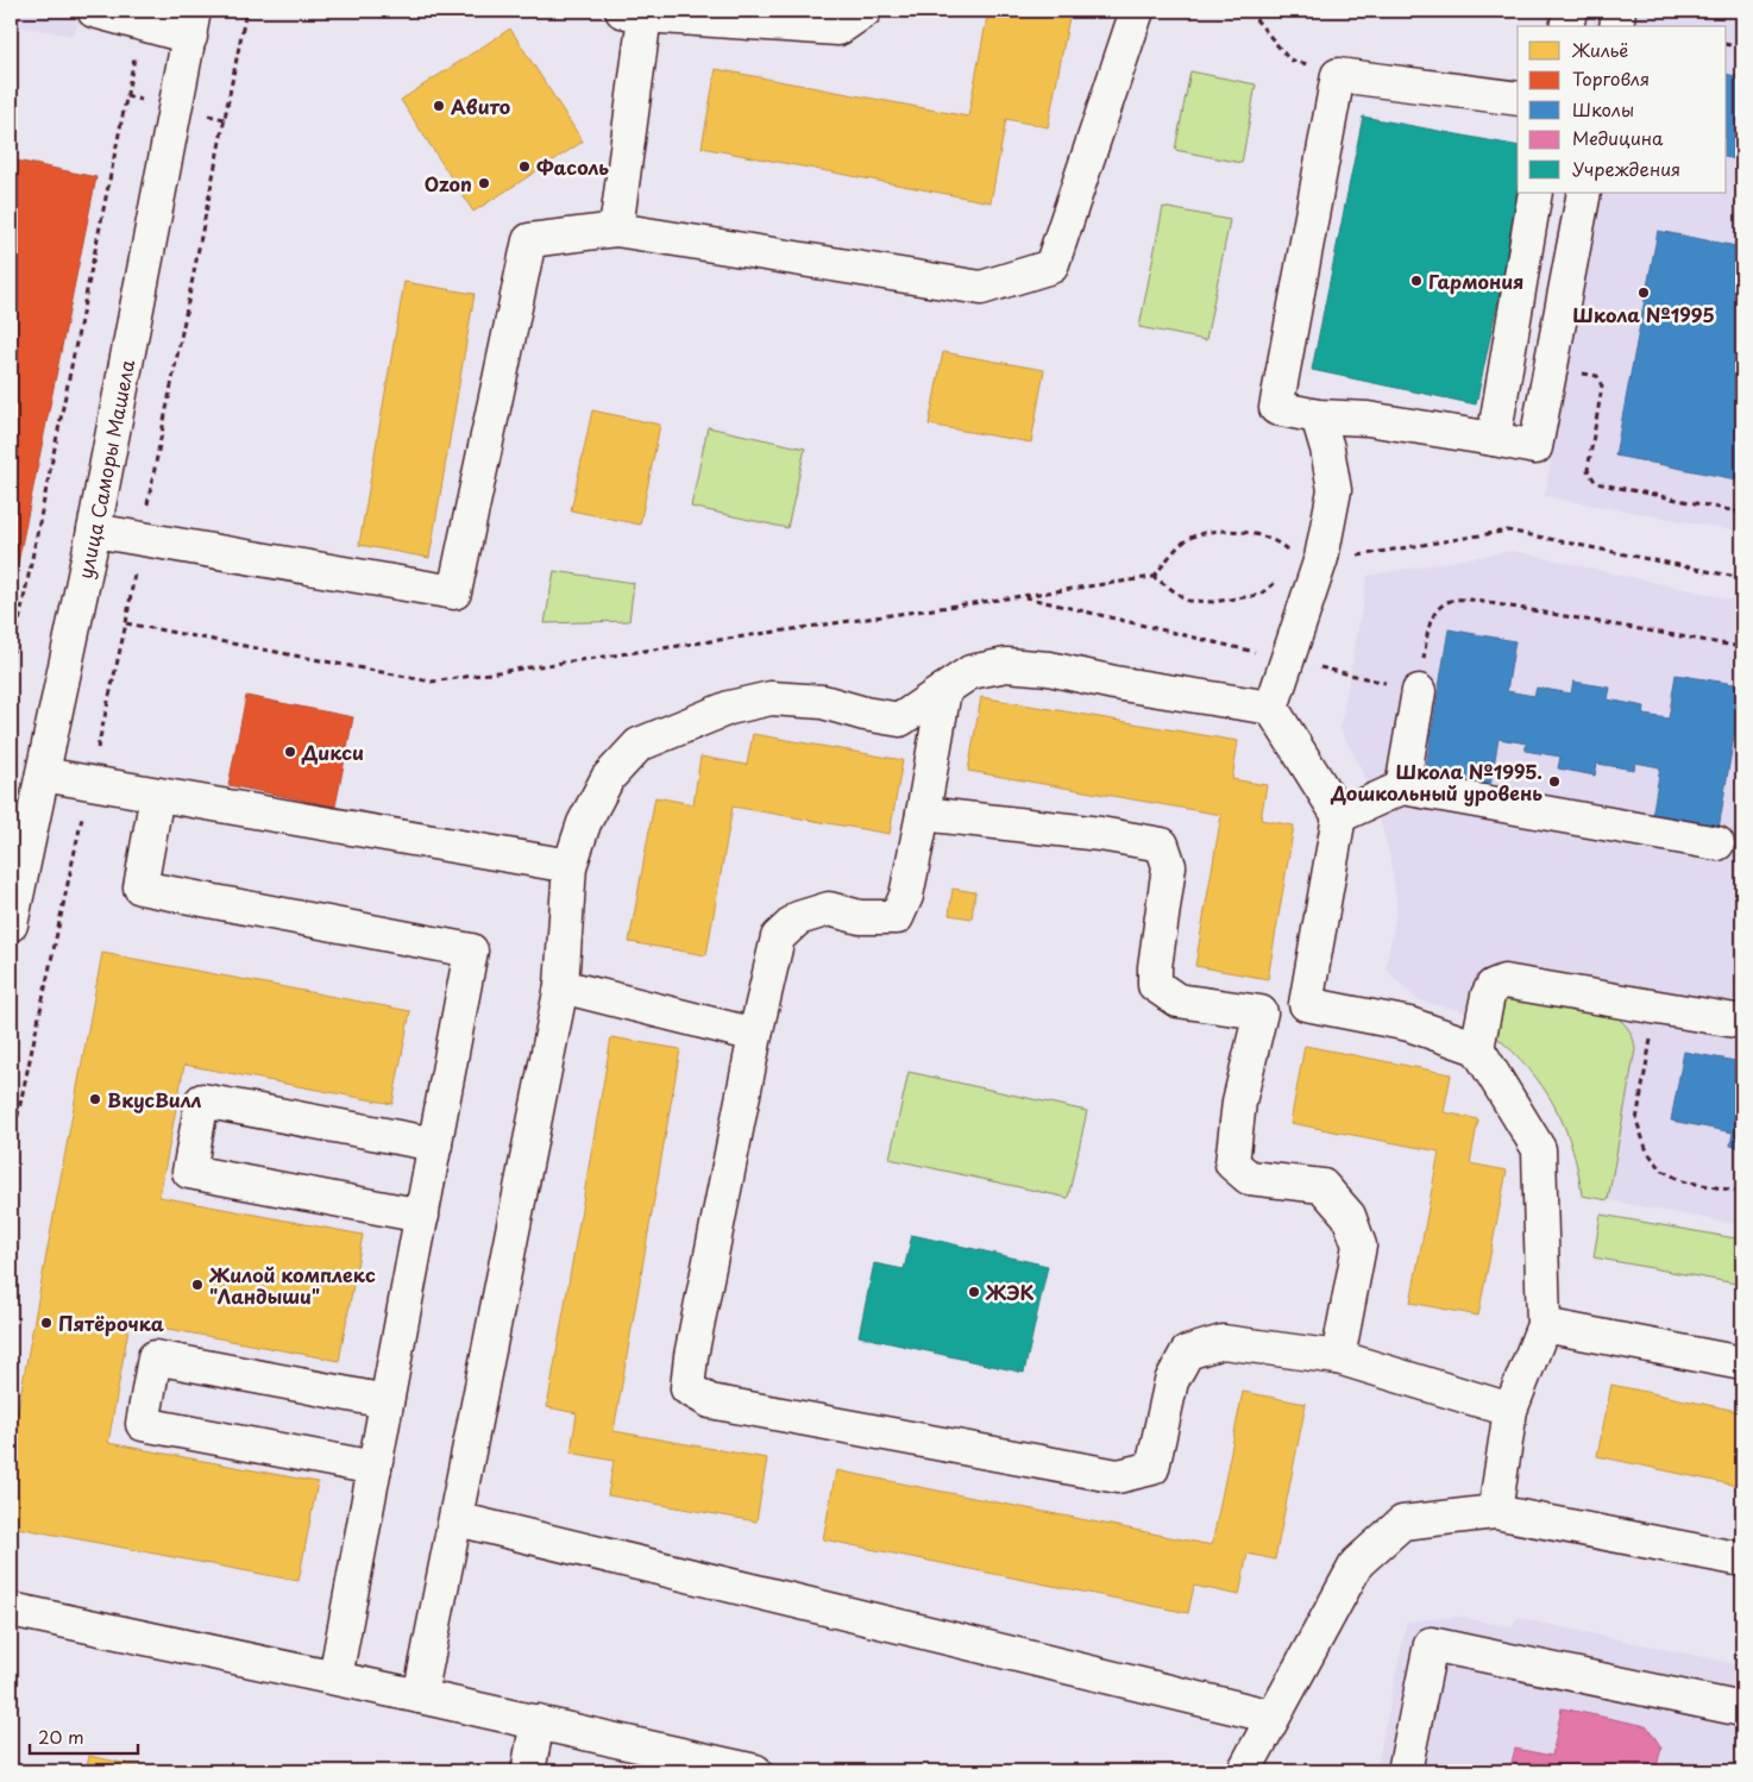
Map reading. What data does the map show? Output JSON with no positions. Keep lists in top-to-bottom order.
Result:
{
  "streets": {
    "street": ["улица Саморы Машела"]
  },
  "places": [
    "Авито",
    "Фасоль",
    "Ozon",
    "Гармония",
    "Школа №1995",
    "Дикси",
    "Школа №1995. Дошкольный уровень",
    "ВкусВилл",
    "Жилой комплекс \"Ландыши\"",
    "ЖЭК",
    "Пятёрочка"
  ],
  "legend": [
    "Жильё",
    "Торговля",
    "Школы",
    "Медицина",
    "Учреждения"
  ],
  "scale_bar": "20 m"
}
